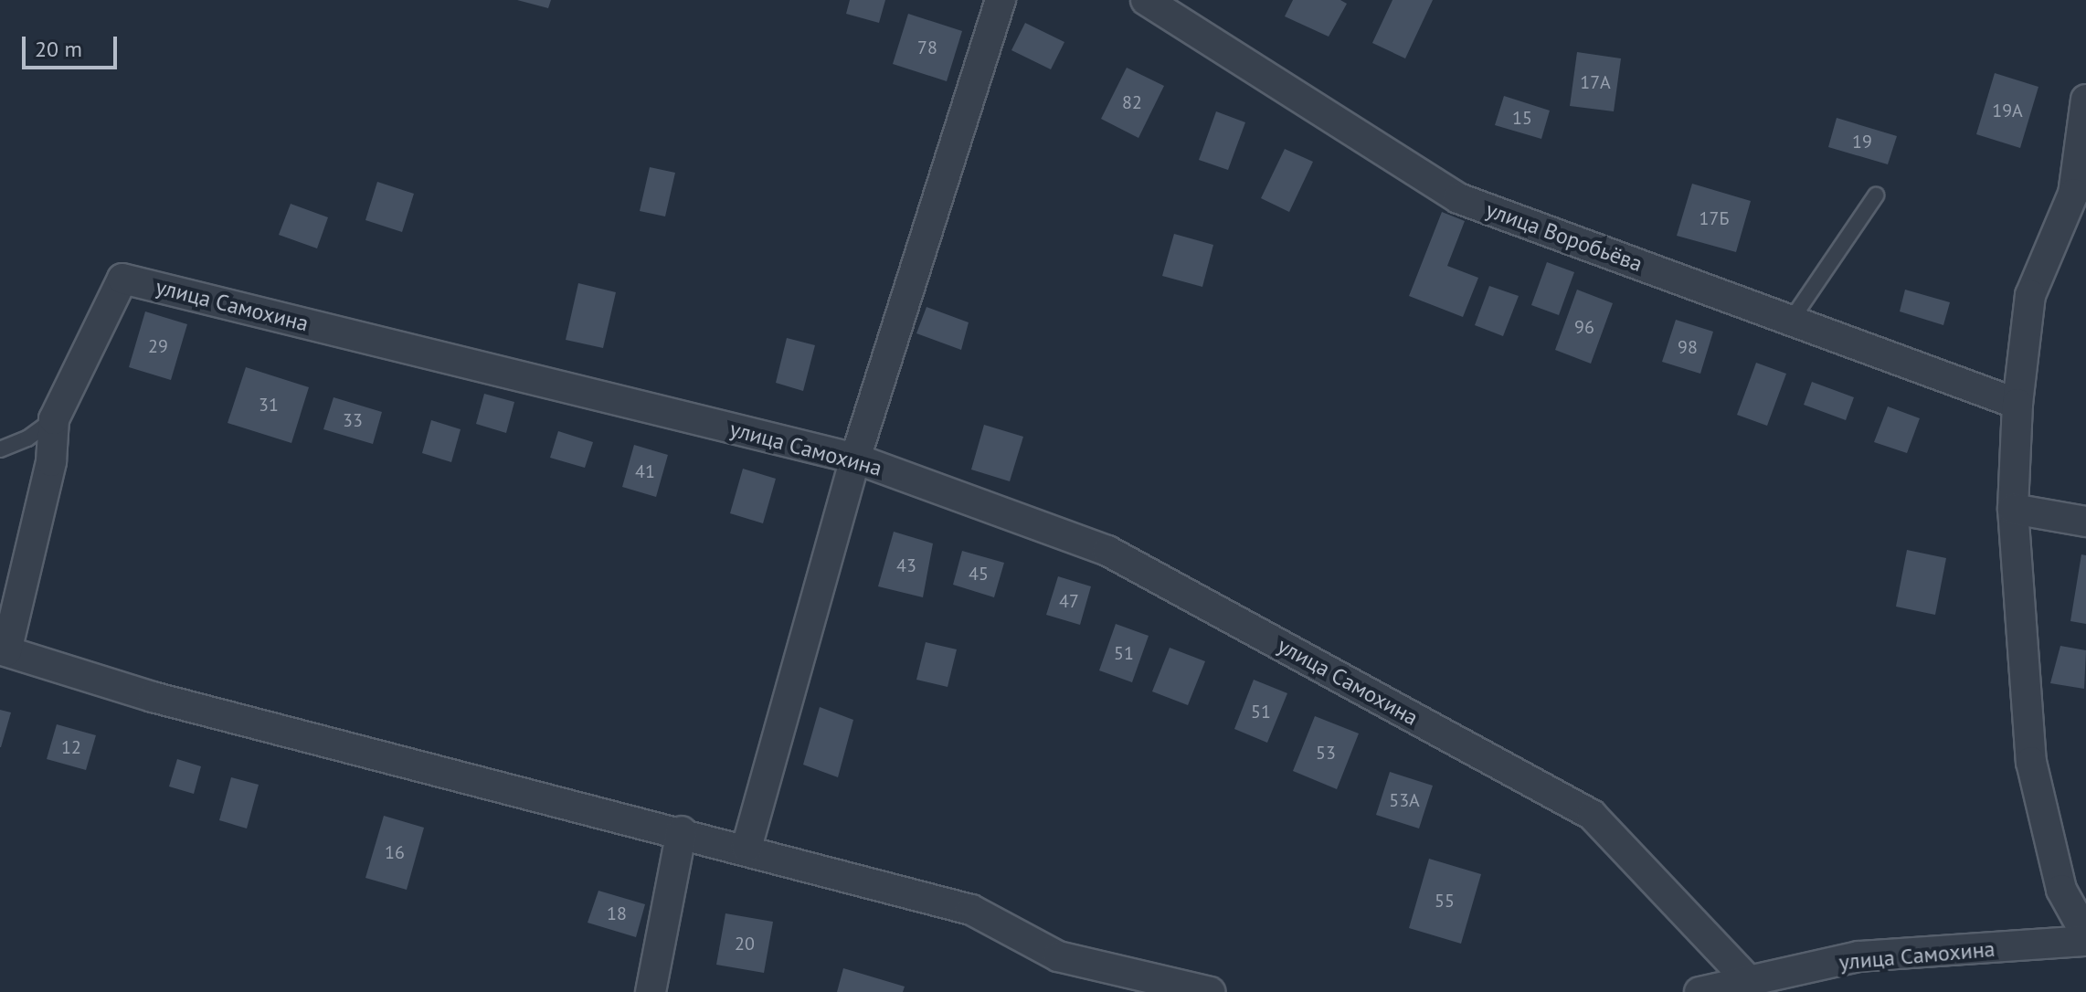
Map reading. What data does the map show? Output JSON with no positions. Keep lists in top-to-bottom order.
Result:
{
  "streets": {
    "street": ["улица Воробьёва", "улица Самохина"]
  },
  "house_numbers": [
    "78",
    "17А",
    "82",
    "19А",
    "15",
    "19",
    "17Б",
    "96",
    "29",
    "98",
    "31",
    "33",
    "41",
    "43",
    "45",
    "47",
    "51",
    "51",
    "12",
    "53",
    "53А",
    "16",
    "55",
    "18",
    "20"
  ],
  "scale_bar": "20 m"
}
